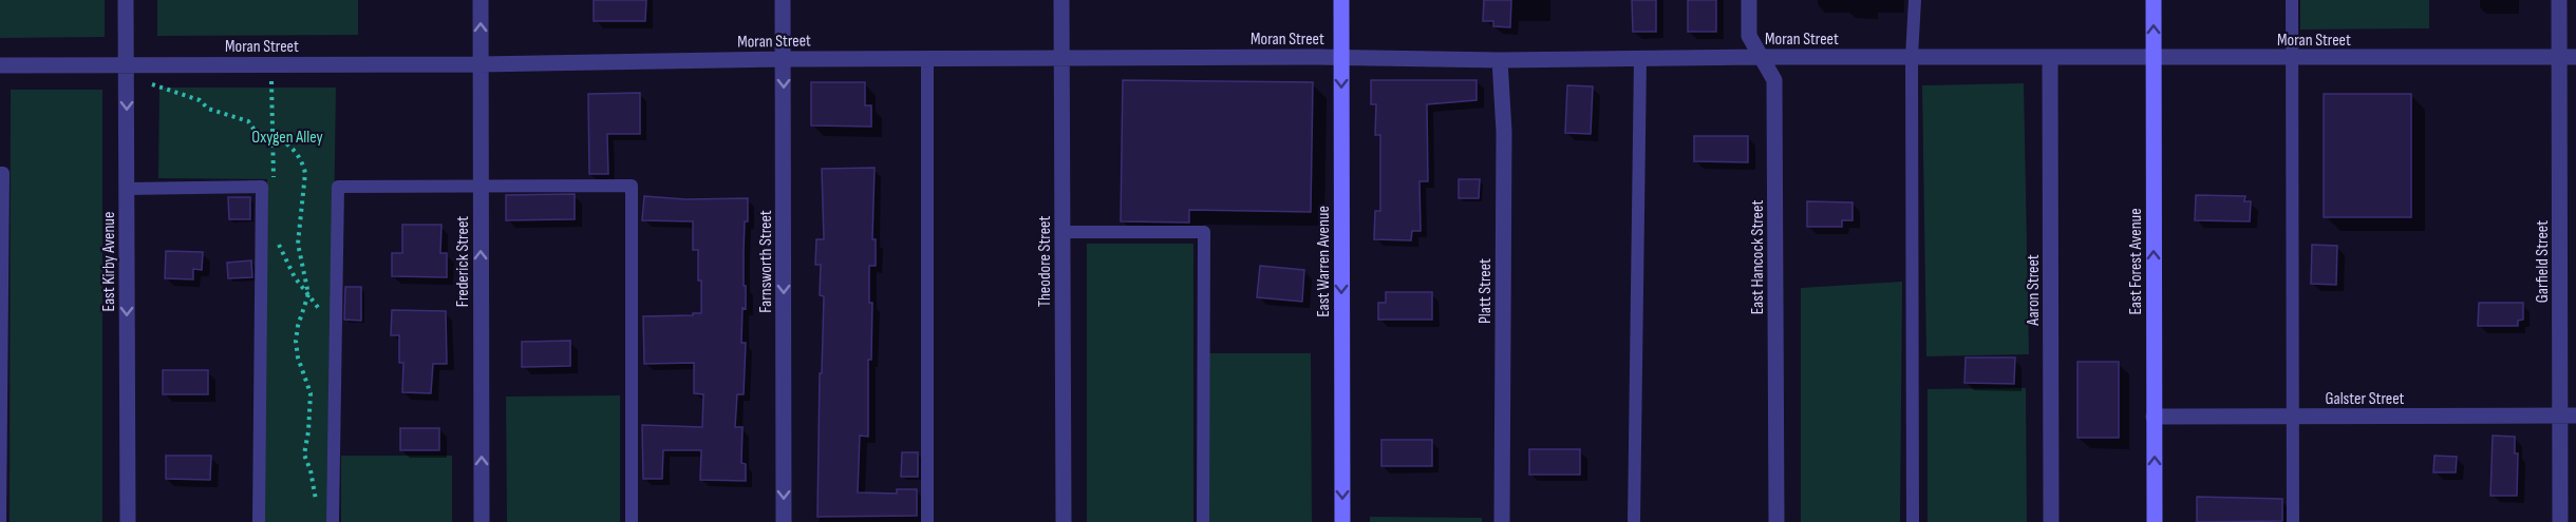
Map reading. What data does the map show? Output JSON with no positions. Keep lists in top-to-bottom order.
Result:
{
  "streets": {
    "main road": ["East Warren Avenue", "East Forest Avenue"],
    "street": [
      "Moran Street",
      "East Hancock Street",
      "East Kirby Avenue",
      "Frederick Street",
      "Farnsworth Street",
      "Theodore Street",
      "Garfield Street",
      "Aaron Street",
      "Platt Street",
      "Galster Street"
    ]
  },
  "crossings": [
    ["Moran Street", "East Hancock Street"],
    ["Moran Street", "East Kirby Avenue"],
    ["Moran Street", "Frederick Street"],
    ["Moran Street", "Farnsworth Street"],
    ["Moran Street", "Theodore Street"],
    ["Moran Street", "East Warren Avenue"],
    ["Moran Street", "East Forest Avenue"],
    ["Moran Street", "Garfield Street"],
    ["Moran Street", "Aaron Street"],
    ["Moran Street", "Platt Street"],
    ["East Forest Avenue", "Galster Street"],
    ["Garfield Street", "Galster Street"]
  ],
  "one_way": [
    "East Kirby Avenue",
    "Frederick Street",
    "Farnsworth Street",
    "East Warren Avenue",
    "East Forest Avenue"
  ],
  "parks": ["Oxygen Alley"]
}
